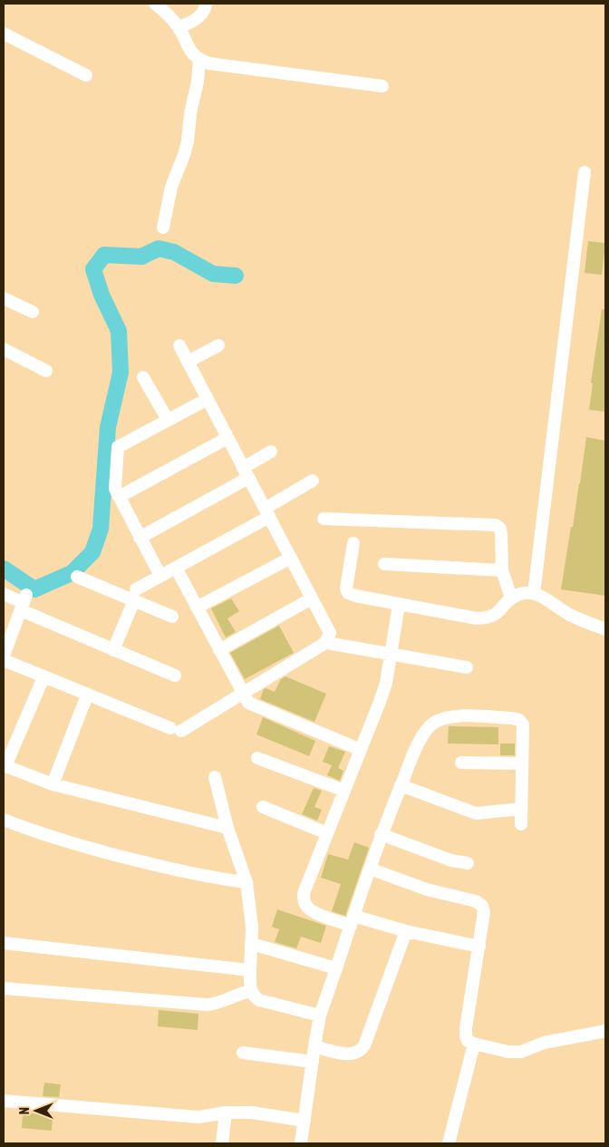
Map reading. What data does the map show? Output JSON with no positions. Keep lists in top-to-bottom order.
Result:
{
  "north": "left"
}
